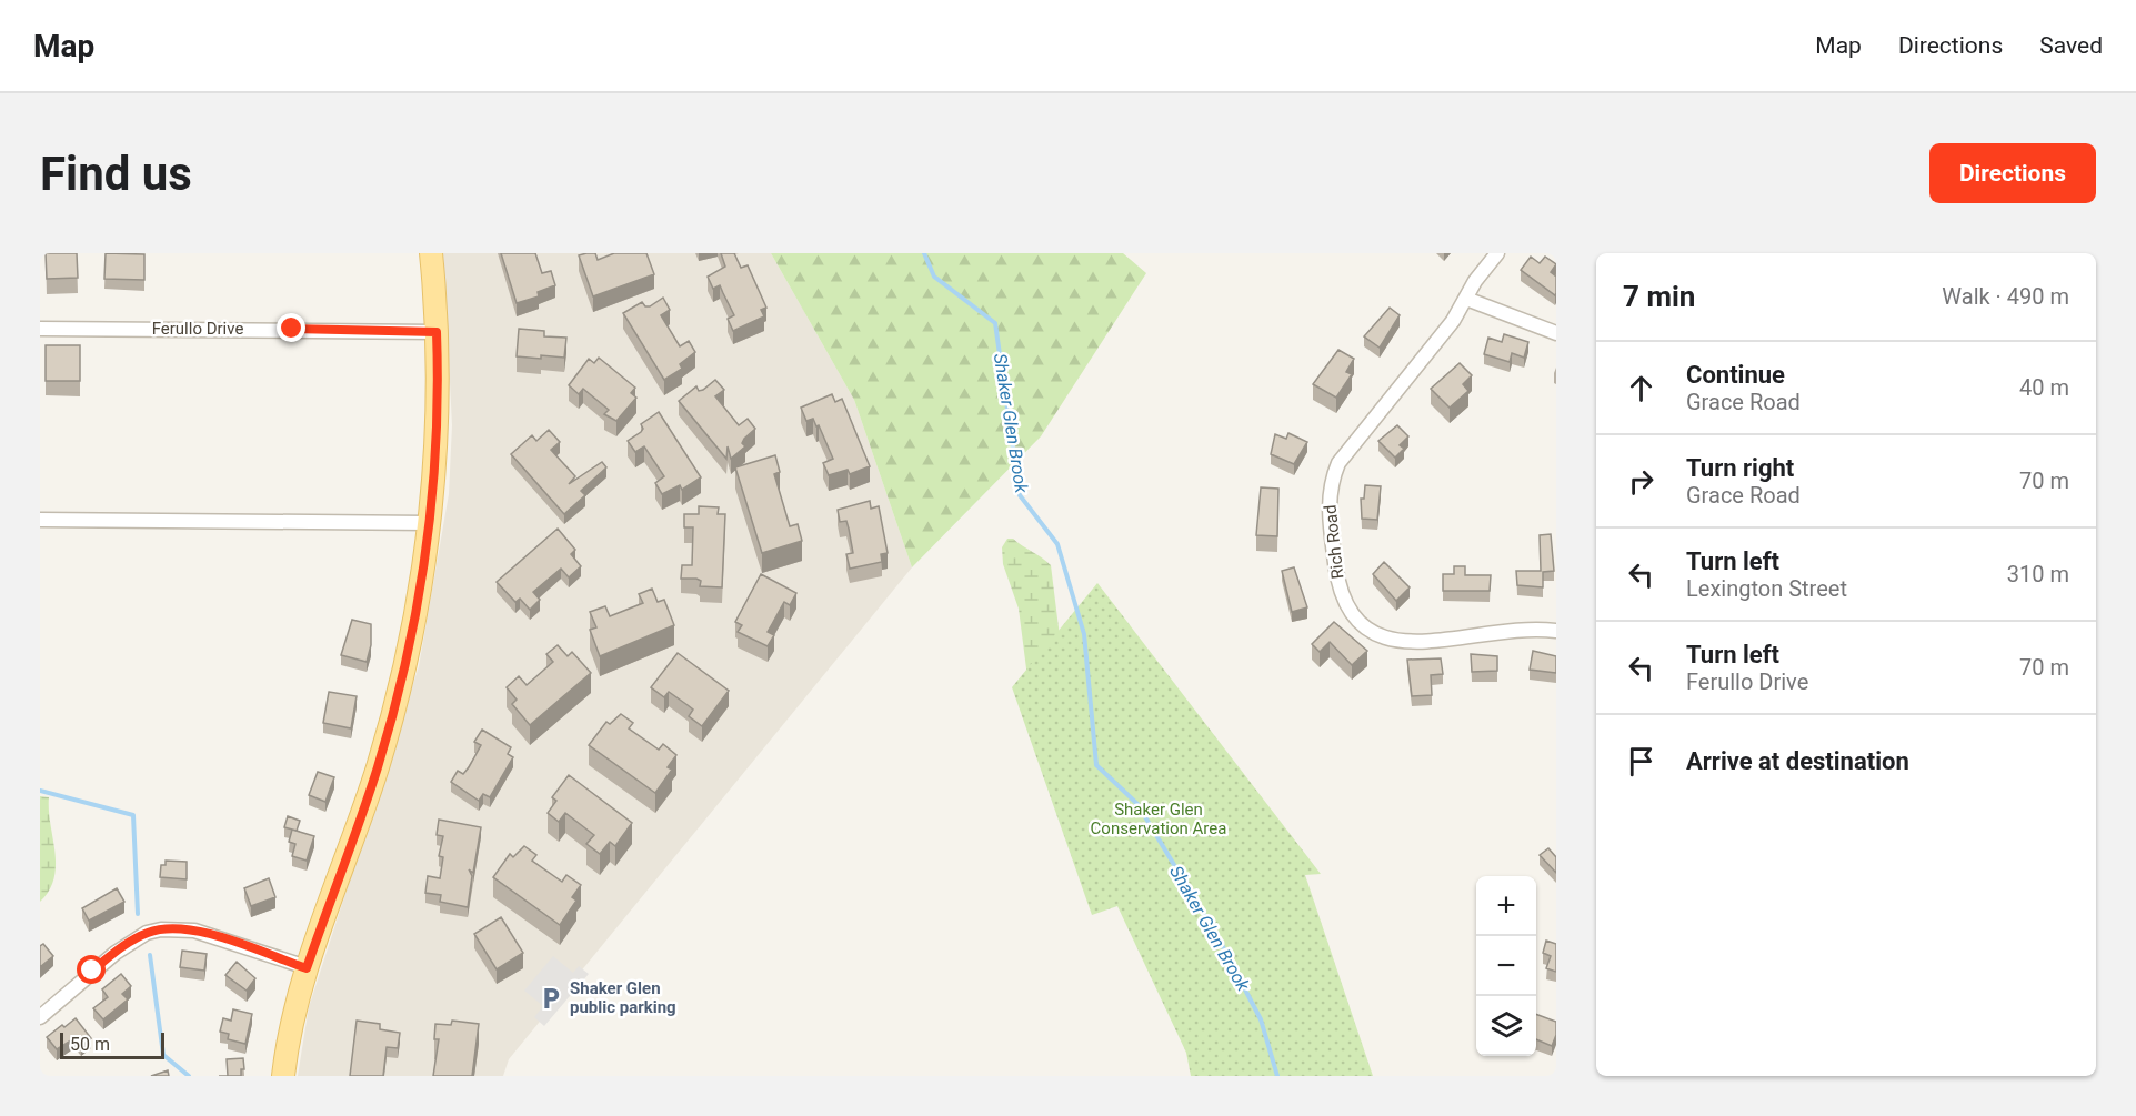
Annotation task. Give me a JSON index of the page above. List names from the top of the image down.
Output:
{
  "streets": {
    "street": ["Ferullo Drive", "Rich Road"]
  },
  "water": ["Shaker Glen Brook"],
  "parks": ["Shaker Glen Conservation Area"],
  "places": {
    "parking": ["Shaker Glen public parking"]
  },
  "scale_bar": "50 m",
  "page": {
    "header": "Map",
    "nav": ["Map", "Directions", "Saved"],
    "buttons": "Directions",
    "title": "Find us",
    "heading": ["7 min", "Walk · 490 m"],
    "list": [
      ["Continue", "Grace Road", "40 m"],
      ["Turn right", "Grace Road", "70 m"],
      ["Turn left", "Lexington Street", "310 m"],
      ["Turn left", "Ferullo Drive", "70 m"],
      "Arrive at destination"
    ],
    "map_buttons": ["+", "−"],
    "scale": "50 m"
  }
}
